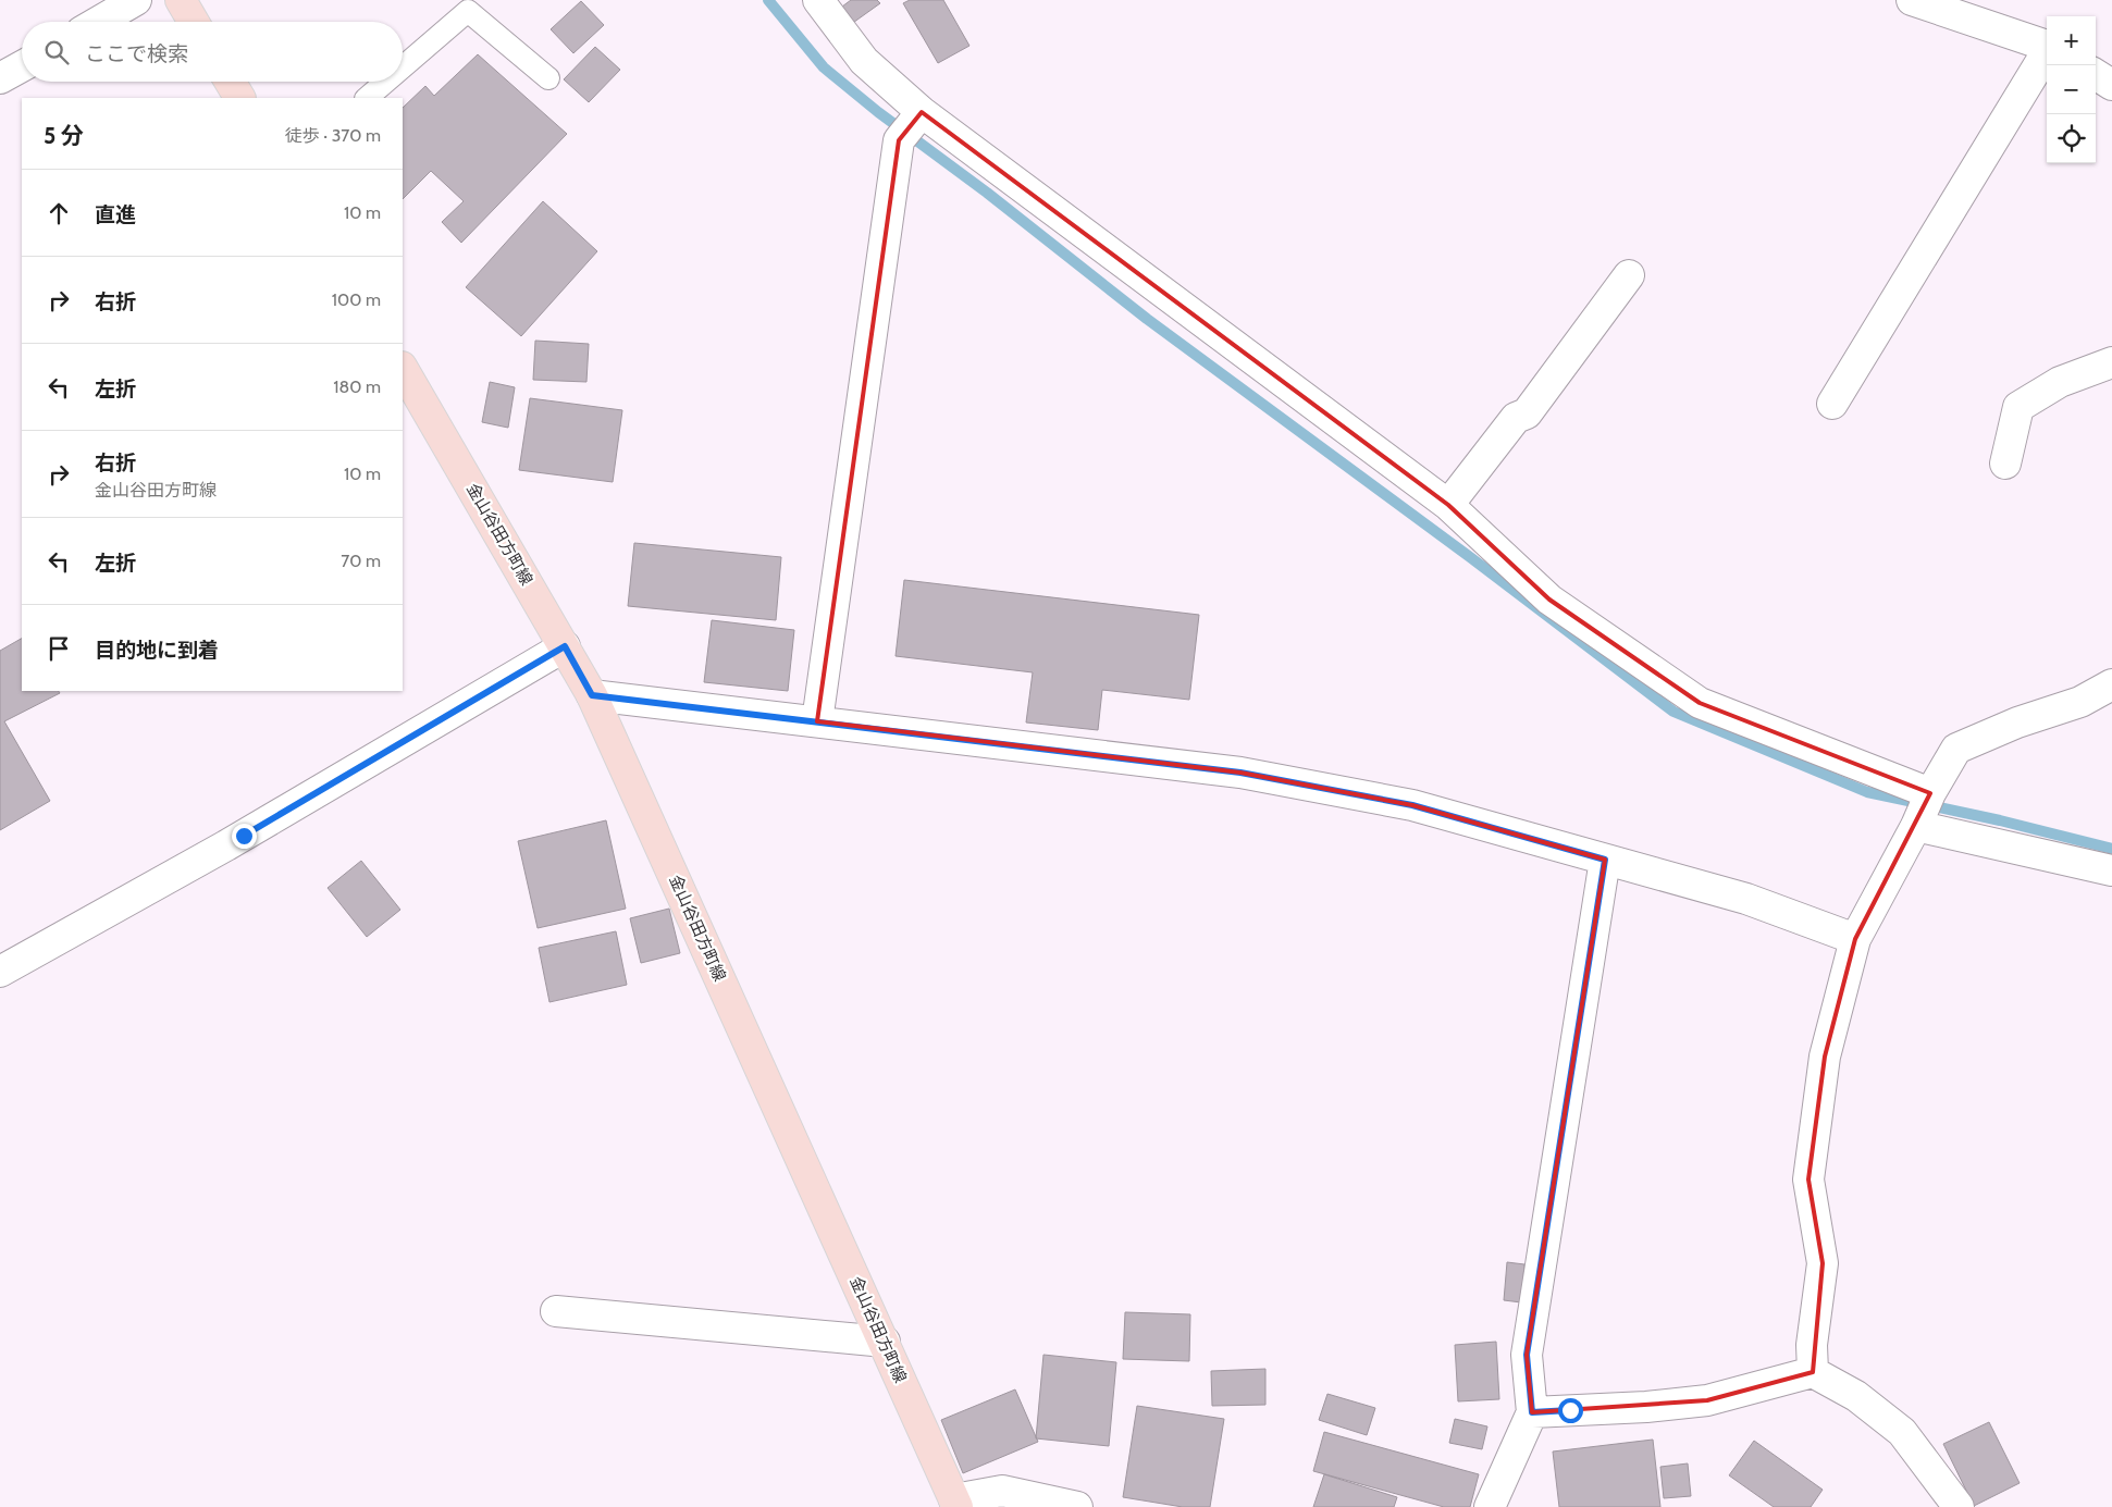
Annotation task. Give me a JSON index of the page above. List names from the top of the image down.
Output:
{
  "streets": {
    "main road": ["金山谷田方町線"]
  },
  "page": {
    "map_buttons": ["+", "−"],
    "search": "ここで検索",
    "heading": ["5 分", "徒歩 · 370 m"],
    "list": [
      ["直進", "10 m"],
      ["右折", "100 m"],
      ["左折", "180 m"],
      ["右折", "金山谷田方町線", "10 m"],
      ["左折", "70 m"],
      "目的地に到着"
    ]
  }
}
